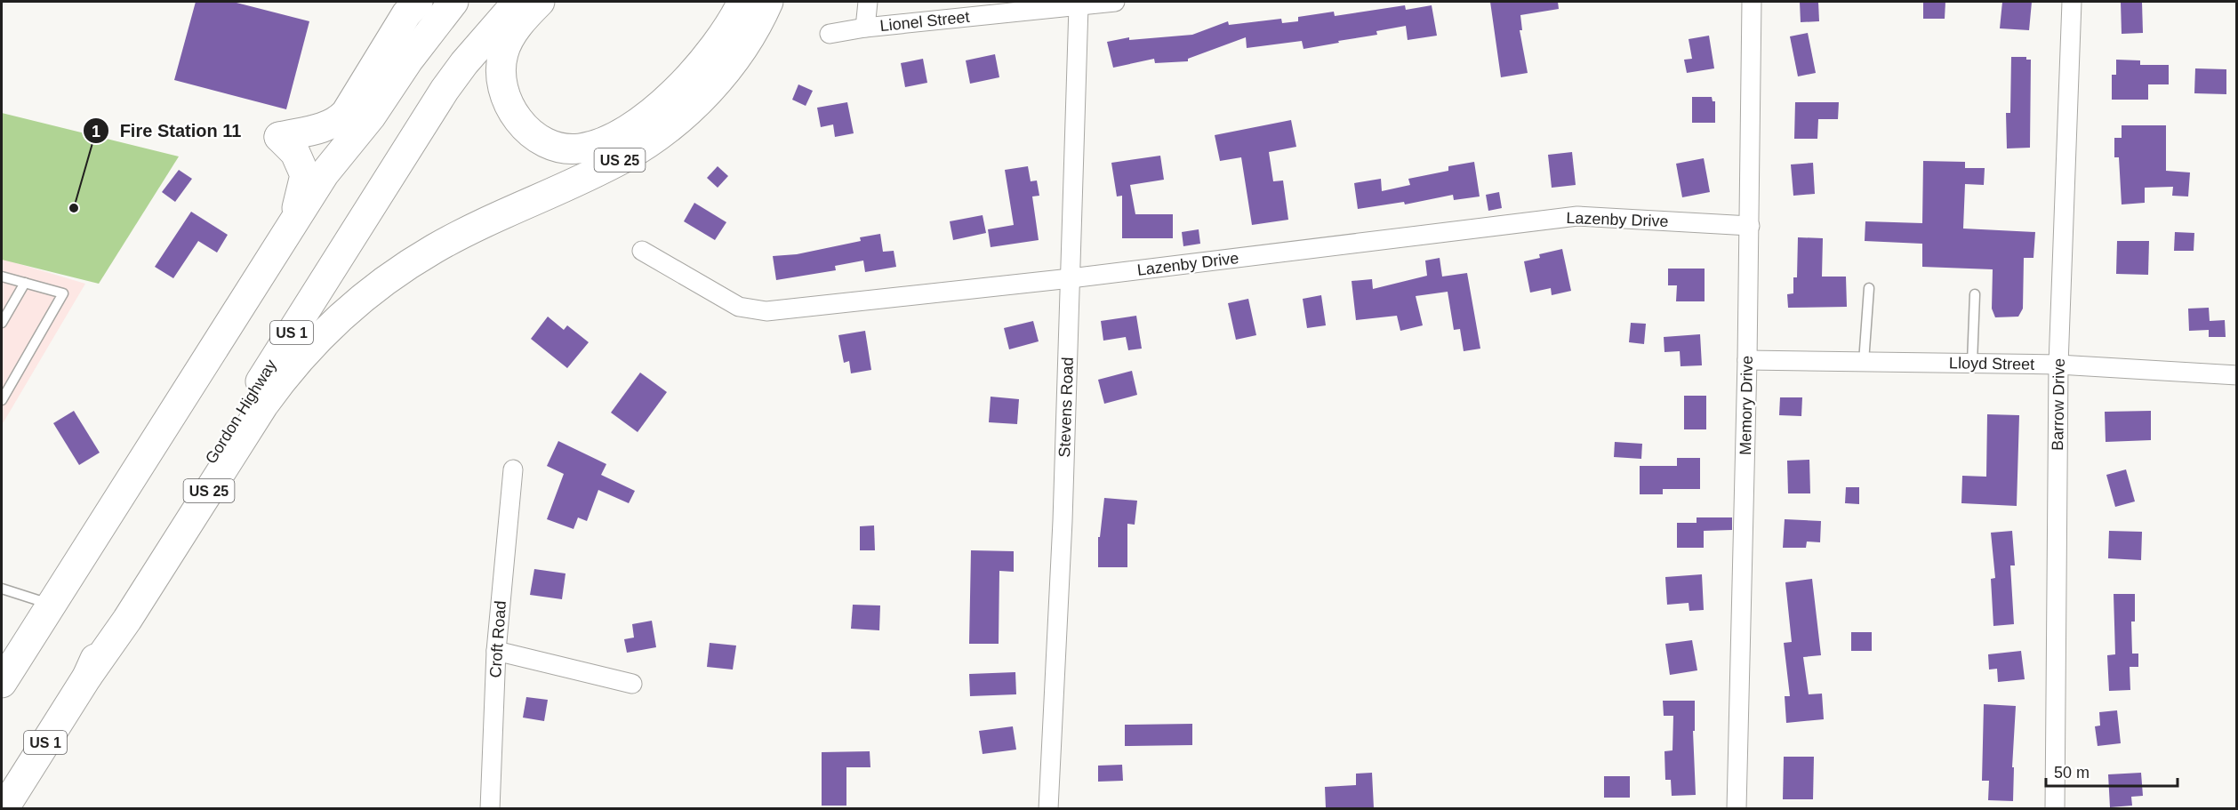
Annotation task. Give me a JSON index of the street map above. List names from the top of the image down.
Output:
{
  "streets": {
    "highway": ["US 25", "US 1", "Gordon Highway"],
    "street": [
      "Lionel Street",
      "Lazenby Drive",
      "Lloyd Street",
      "Barrow Drive",
      "Memory Drive",
      "Stevens Road",
      "Croft Road"
    ]
  },
  "crossings": [
    ["Lionel Street", "Stevens Road"],
    ["US 25", "Gordon Highway"],
    ["Lazenby Drive", "Memory Drive"],
    ["Lazenby Drive", "Stevens Road"],
    ["Lloyd Street", "Barrow Drive"],
    ["Lloyd Street", "Memory Drive"]
  ],
  "places": ["Fire Station 11"],
  "scale_bar": "50 m"
}
